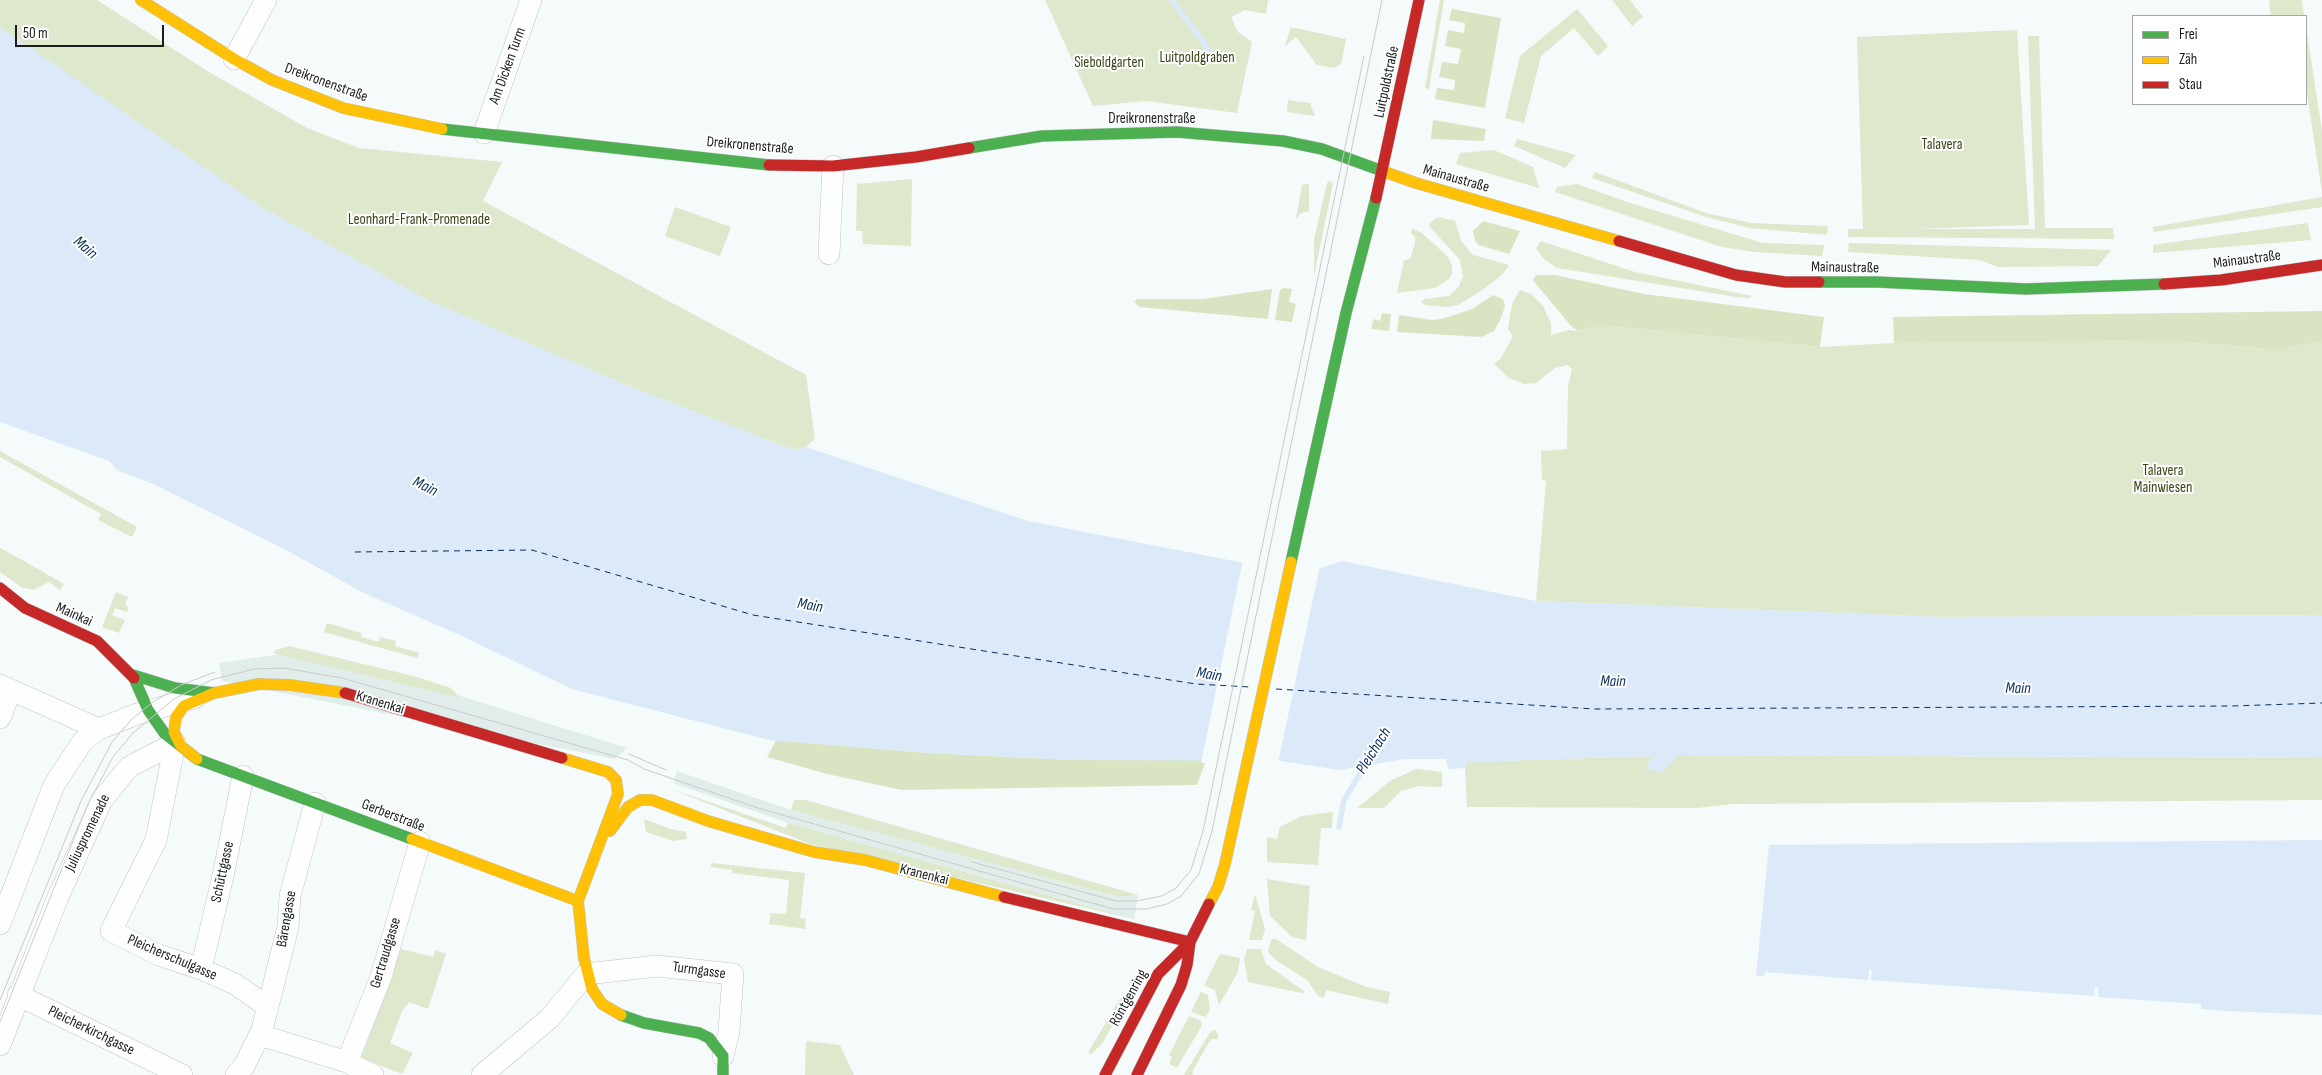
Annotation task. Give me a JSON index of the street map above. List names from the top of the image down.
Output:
{
  "streets": {
    "main road": [
      "Luitpoldstraße",
      "Dreikronenstraße",
      "Mainaustraße",
      "Mainkai",
      "Kranenkai",
      "Gerberstraße",
      "Röntgenring"
    ],
    "street": [
      "Am Dicken Turm",
      "Juliuspromenade",
      "Schüttgasse",
      "Bärengasse",
      "Gertraudgasse",
      "Pleicherschulgasse",
      "Turmgasse",
      "Pleicherkirchgasse"
    ]
  },
  "crossings": [
    ["Am Dicken Turm", "Dreikronenstraße"],
    ["Luitpoldstraße", "Dreikronenstraße"],
    ["Luitpoldstraße", "Mainaustraße"],
    ["Luitpoldstraße", "Röntgenring"],
    ["Dreikronenstraße", "Mainaustraße"],
    ["Mainkai", "Kranenkai"],
    ["Mainkai", "Gerberstraße"],
    ["Kranenkai", "Gerberstraße"],
    ["Kranenkai", "Röntgenring"],
    ["Gerberstraße", "Juliuspromenade"],
    ["Gerberstraße", "Schüttgasse"],
    ["Gerberstraße", "Bärengasse"],
    ["Gerberstraße", "Gertraudgasse"],
    ["Gerberstraße", "Pleicherschulgasse"],
    ["Juliuspromenade", "Pleicherschulgasse"],
    ["Juliuspromenade", "Pleicherkirchgasse"],
    ["Schüttgasse", "Pleicherschulgasse"],
    ["Bärengasse", "Pleicherschulgasse"]
  ],
  "water": ["Main", "Pleichach"],
  "parks": [
    "Luitpoldgraben",
    "Sieboldgarten",
    "Talavera",
    "Leonhard-Frank-Promenade",
    "Talavera Mainwiesen"
  ],
  "legend": ["Frei", "Zäh", "Stau"],
  "scale_bar": "50 m"
}
